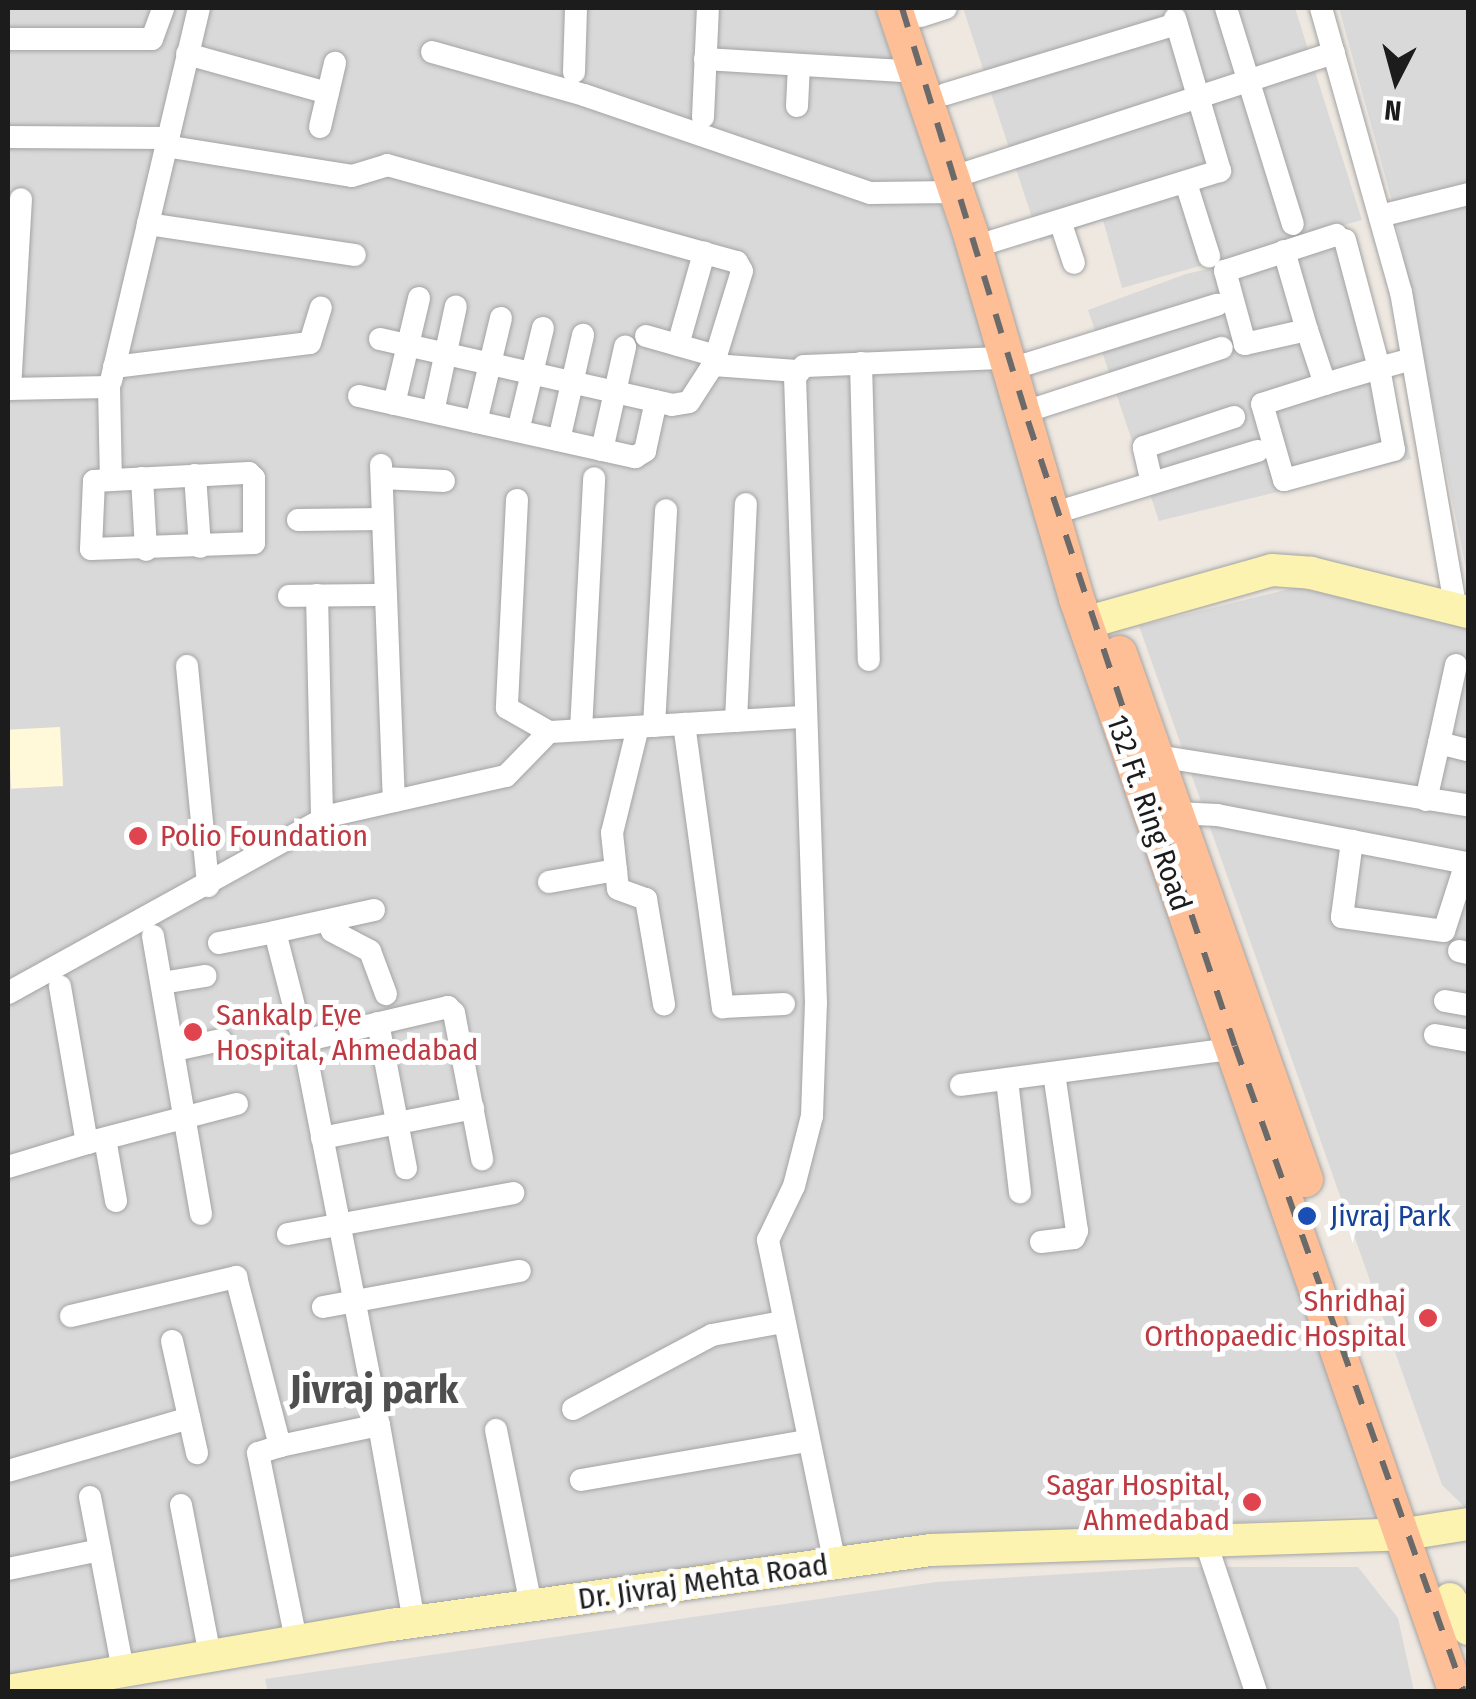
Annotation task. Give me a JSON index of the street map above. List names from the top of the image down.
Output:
{
  "streets": {
    "main road": ["132 Ft. Ring Road", "Dr. Jivraj Mehta Road"]
  },
  "crossings": [
    ["132 Ft. Ring Road", "Dr. Jivraj Mehta Road"]
  ],
  "districts": ["Jivraj park"],
  "places": [
    "Polio Foundation",
    "Sankalp Eye Hospital, Ahmedabad",
    "Jivraj Park",
    "Shridhaj Orthopaedic Hospital",
    "Sagar Hospital, Ahmedabad"
  ],
  "north": "bottom"
}
